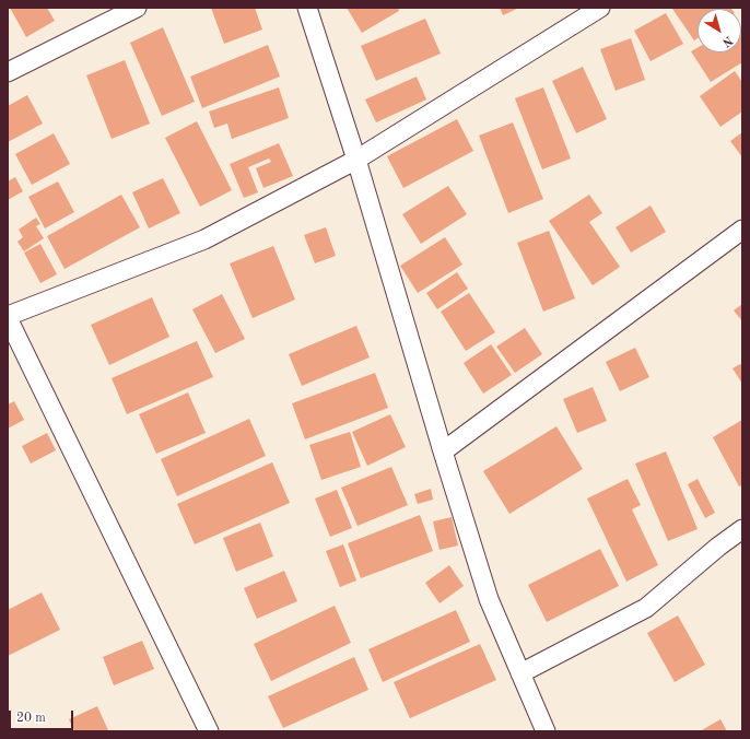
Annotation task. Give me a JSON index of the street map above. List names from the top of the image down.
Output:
{
  "scale_bar": "20 m",
  "north": "bottom right"
}
